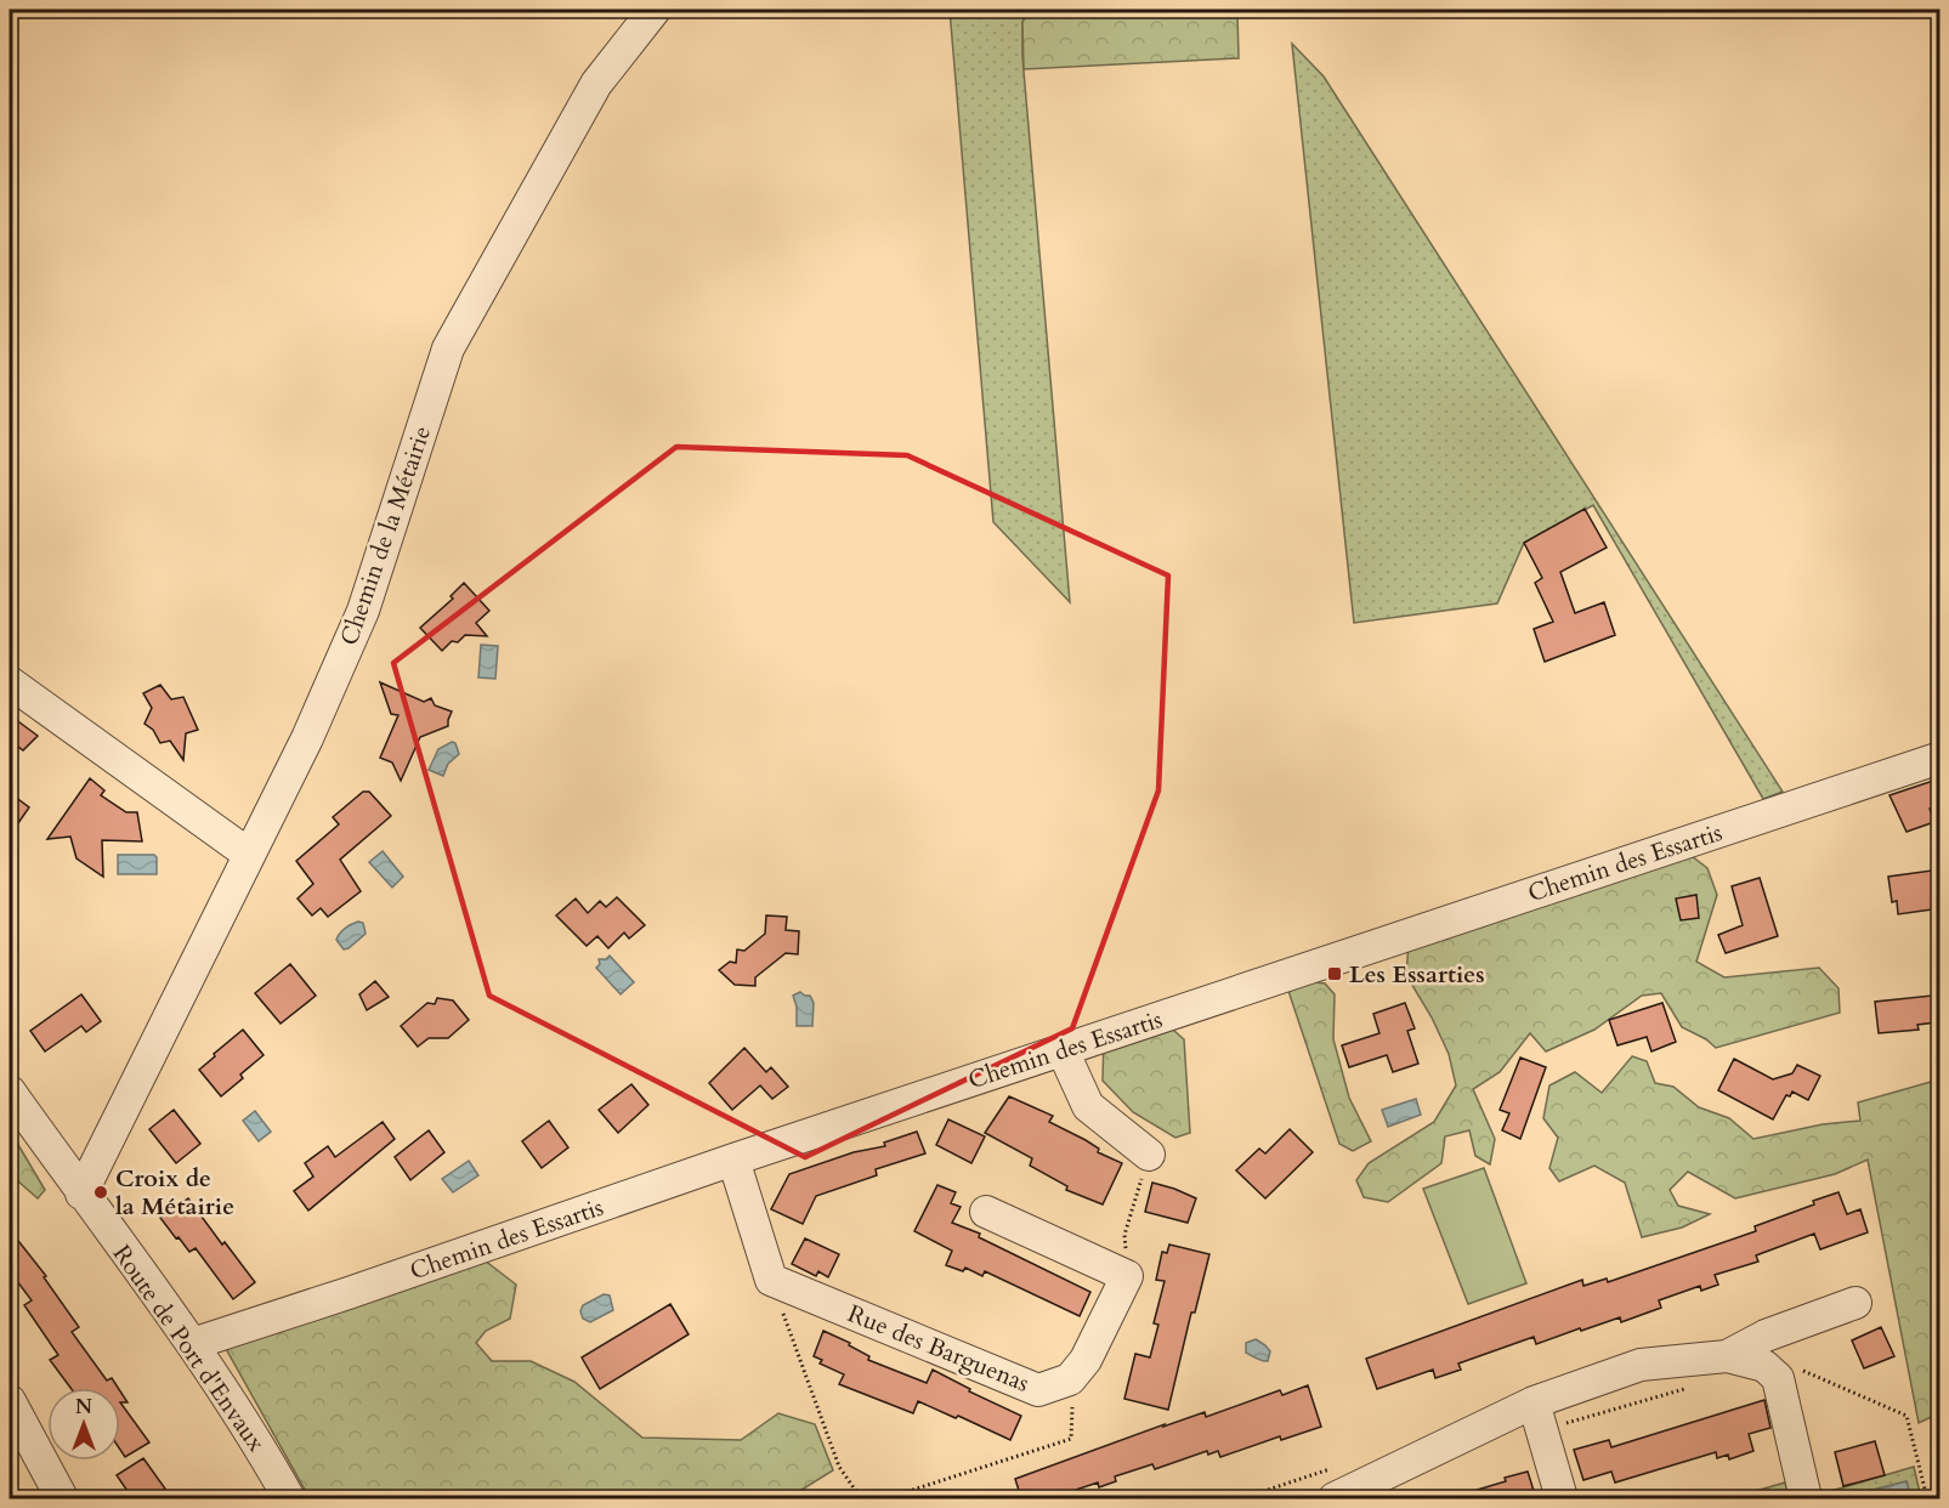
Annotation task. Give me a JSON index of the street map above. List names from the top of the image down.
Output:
{
  "streets": {
    "street": [
      "Chemin de la Métairie",
      "Chemin des Essartis",
      "Route de Port d'Envaux",
      "Rue des Barguenas"
    ]
  },
  "crossings": [
    ["Chemin de la Métairie", "Route de Port d'Envaux"],
    ["Chemin des Essartis", "Route de Port d'Envaux"]
  ],
  "places": {
    "transit": ["Les Essarties"],
    "other": ["Croix de la Métairie"]
  },
  "north": "top"
}
